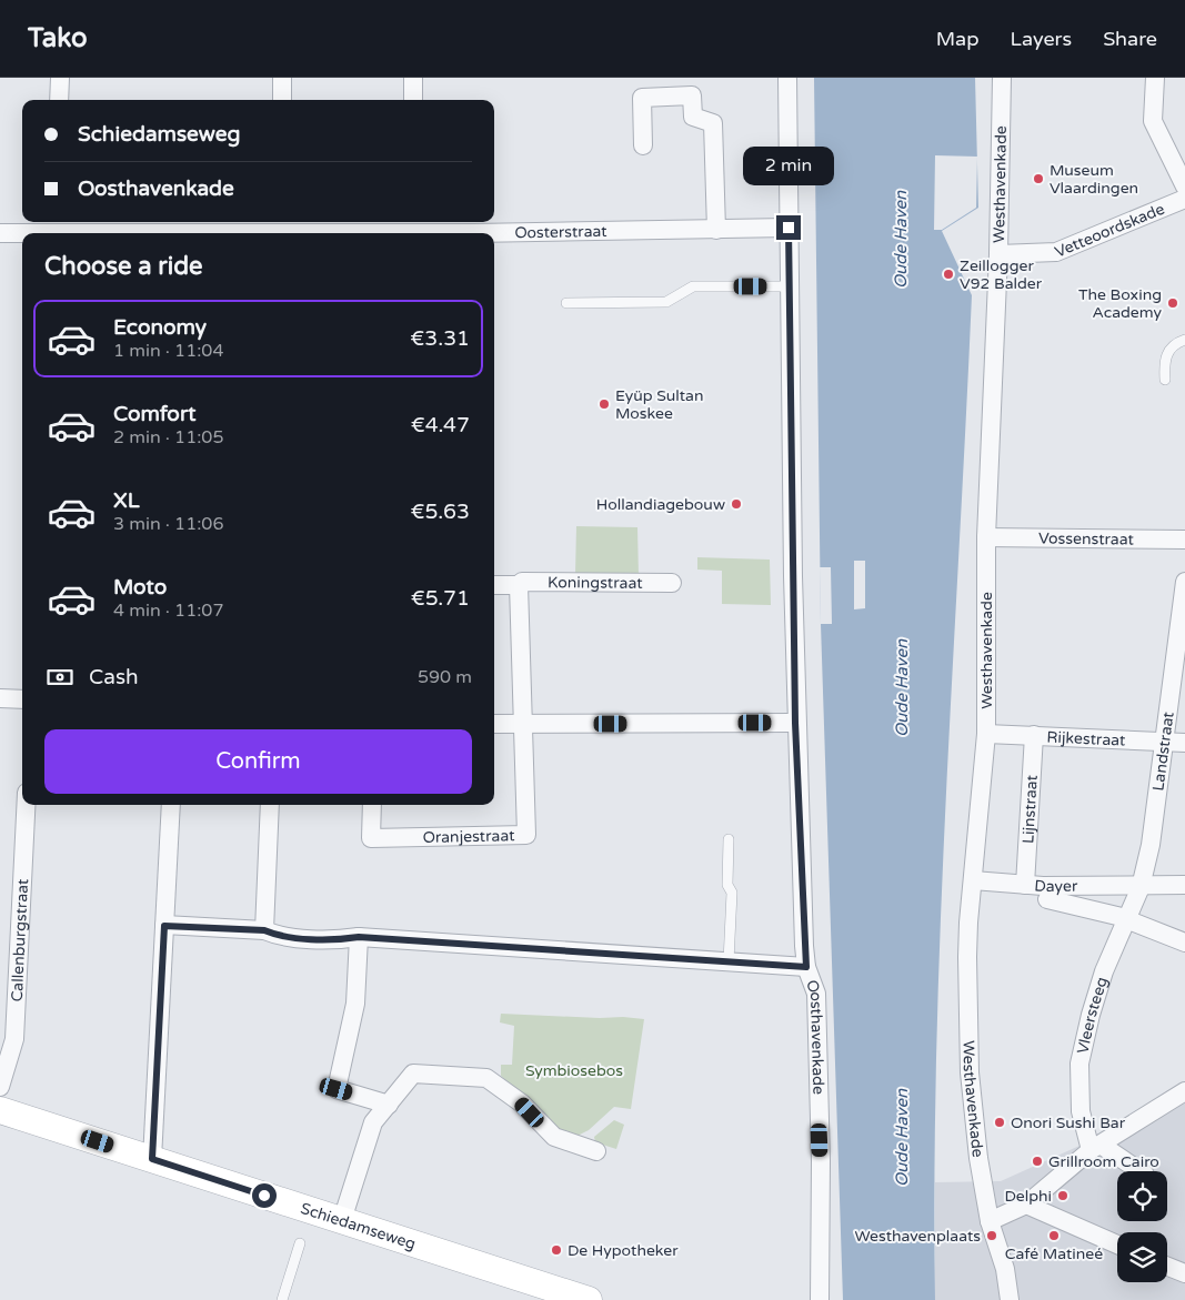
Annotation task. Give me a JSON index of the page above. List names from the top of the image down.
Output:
{
  "streets": {
    "street": [
      "Westhavenkade",
      "Vetteoordskade",
      "Oosterstraat",
      "Vossenstraat",
      "Koningstraat",
      "Rijkestraat",
      "Landstraat",
      "Lijnstraat",
      "Oranjestraat",
      "Dayer",
      "Callenburgstraat",
      "Vleersteeg",
      "Oosthavenkade",
      "Schiedamseweg"
    ]
  },
  "crossings": [
    ["Westhavenkade", "Vetteoordskade"],
    ["Westhavenkade", "Vossenstraat"],
    ["Westhavenkade", "Rijkestraat"],
    ["Westhavenkade", "Dayer"],
    ["Oosterstraat", "Oosthavenkade"],
    ["Rijkestraat", "Landstraat"],
    ["Rijkestraat", "Lijnstraat"],
    ["Landstraat", "Dayer"],
    ["Landstraat", "Vleersteeg"],
    ["Lijnstraat", "Dayer"],
    ["Dayer", "Vleersteeg"]
  ],
  "water": ["Oude Haven"],
  "parks": ["Symbiosebos"],
  "places": [
    "Museum Vlaardingen",
    "Zeillogger V92 Balder",
    "The Boxing Academy",
    "Eyüp Sultan Moskee",
    "Hollandiagebouw",
    "Onori Sushi Bar",
    "Grillroom Cairo",
    "Delphi",
    "Westhavenplaats",
    "Café Matineé",
    "De Hypotheker"
  ],
  "page": {
    "header": "Tako",
    "nav": ["Map", "Layers", "Share"],
    "banner": ["Schiedamseweg", "Oosthavenkade"],
    "bubble": "2 min",
    "heading": "Choose a ride",
    "list": [
      {
        "name": "Economy",
        "note": "1 min · 11:04",
        "value": "€3.31"
      },
      {
        "name": "Comfort",
        "note": "2 min · 11:05",
        "value": "€4.47"
      },
      {
        "name": "XL",
        "note": "3 min · 11:06",
        "value": "€5.63"
      },
      {
        "name": "Moto",
        "note": "4 min · 11:07",
        "value": "€5.71"
      }
    ],
    "pay": ["Cash", "590 m"],
    "buttons": "Confirm"
  }
}
